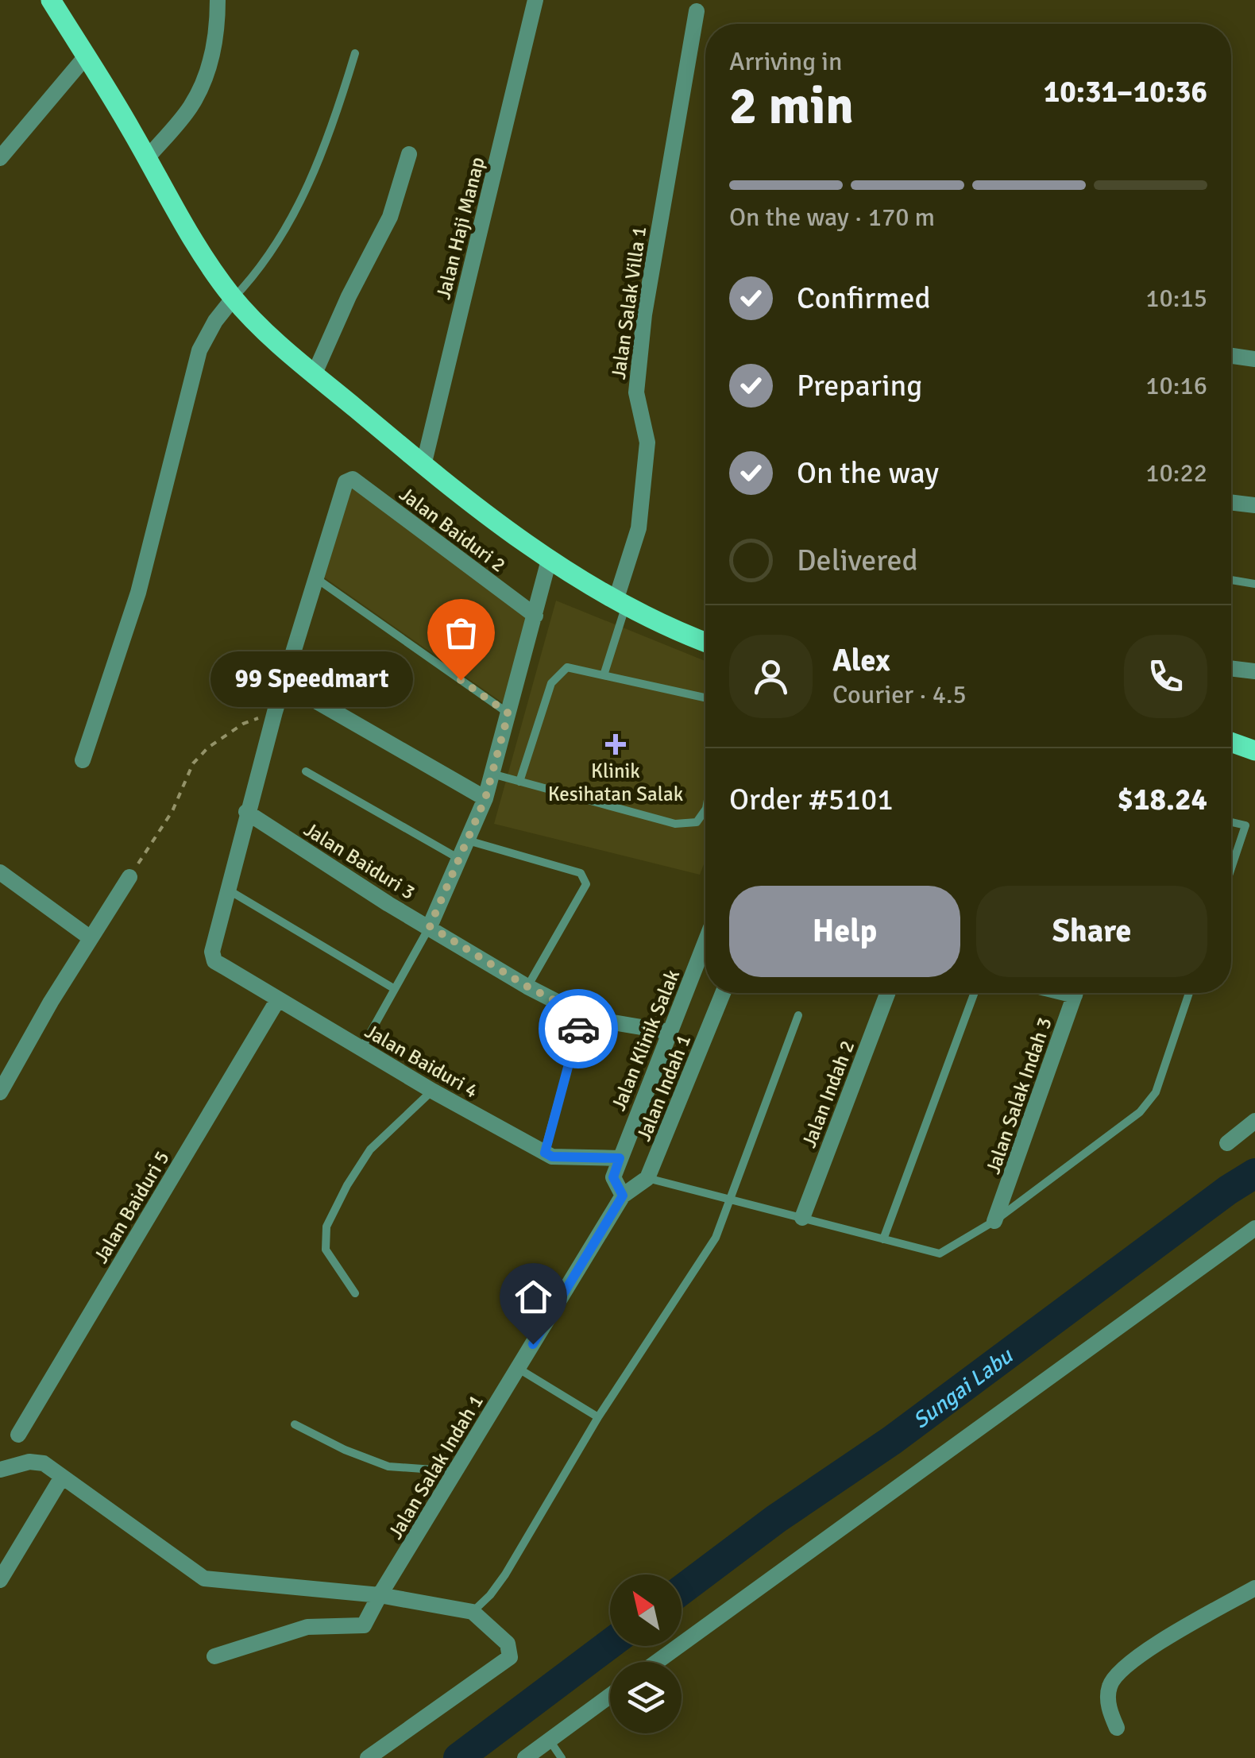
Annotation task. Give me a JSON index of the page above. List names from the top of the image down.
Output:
{
  "streets": {
    "street": [
      "Jalan Haji Manap",
      "Jalan Salak Villa 1",
      "Jalan Baiduri 2",
      "Jalan Baiduri 3",
      "Jalan Klinik Salak",
      "Jalan Baiduri 4",
      "Jalan Indah 1",
      "Jalan Indah 2",
      "Jalan Salak Indah 3",
      "Jalan Baiduri 5",
      "Jalan Salak Indah 1"
    ]
  },
  "crossings": [
    ["Jalan Baiduri 3", "Jalan Klinik Salak"],
    ["Jalan Klinik Salak", "Jalan Baiduri 4"],
    ["Jalan Klinik Salak", "Jalan Salak Indah 1"],
    ["Jalan Baiduri 4", "Jalan Baiduri 5"]
  ],
  "water": ["Sungai Labu"],
  "places": {
    "other": ["99 Speedmart"],
    "health": ["Klinik Kesihatan Salak"]
  },
  "north": "top left",
  "page": {
    "heading": ["2 min", "Arriving in", "10:31–10:36"],
    "panel": [
      "Alex",
      "Courier · 4.5",
      "Order #5101",
      "$18.24"
    ],
    "bar": "On the way · 170 m",
    "list": [
      ["Confirmed", "10:15"],
      ["Preparing", "10:16"],
      ["On the way", "10:22"],
      "Delivered"
    ],
    "bubble": "99 Speedmart",
    "buttons": ["Help", "Share"]
  }
}
